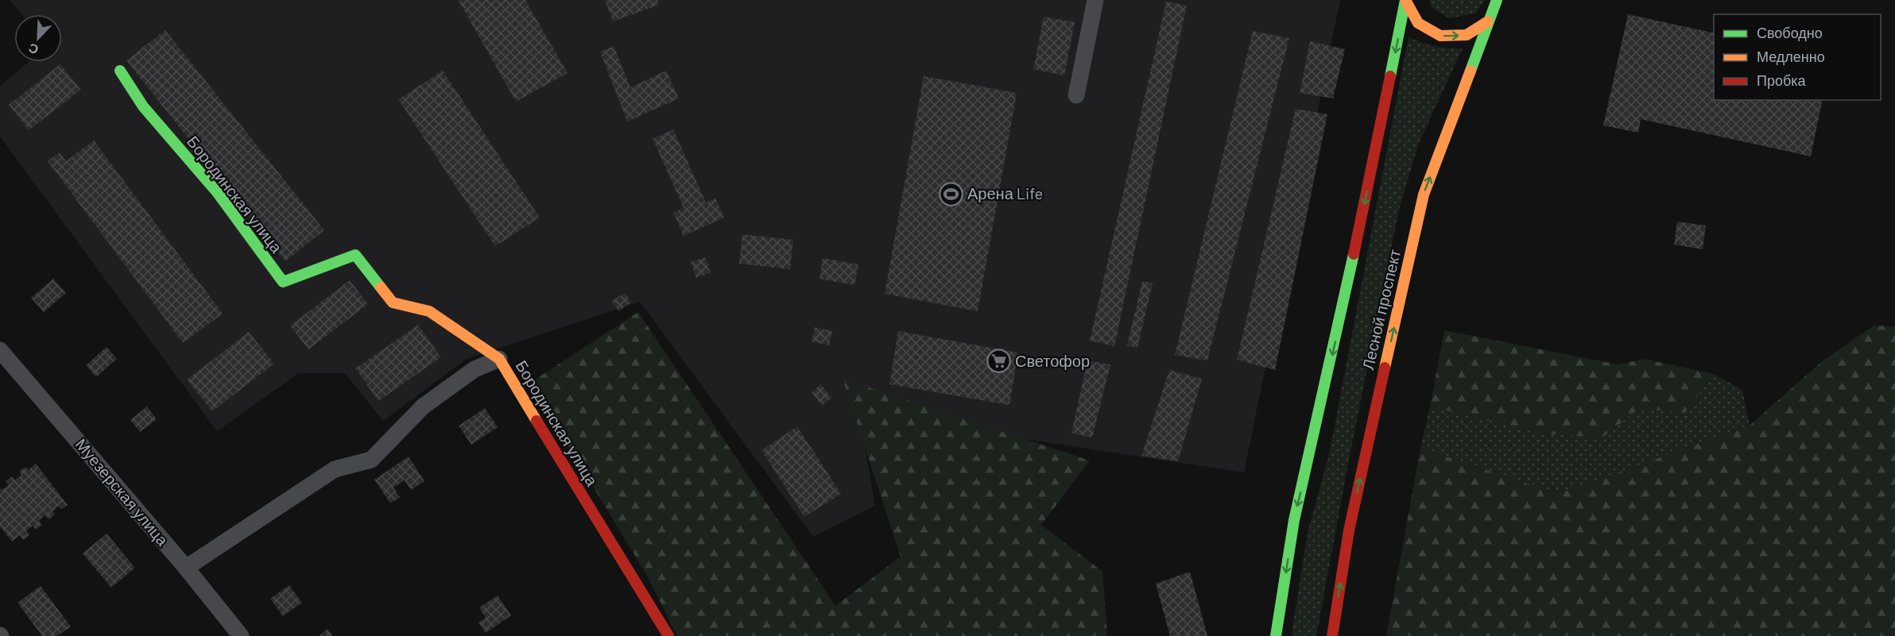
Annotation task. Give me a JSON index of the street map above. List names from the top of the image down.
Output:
{
  "streets": {
    "main road": ["Бородинская улица", "Лесной проспект"],
    "street": ["Муезерская улица"]
  },
  "places": {
    "sports": ["Арена Life"],
    "supermarket": ["Светофор"]
  },
  "legend": ["Свободно", "Медленно", "Пробка"],
  "north": "bottom left"
}
